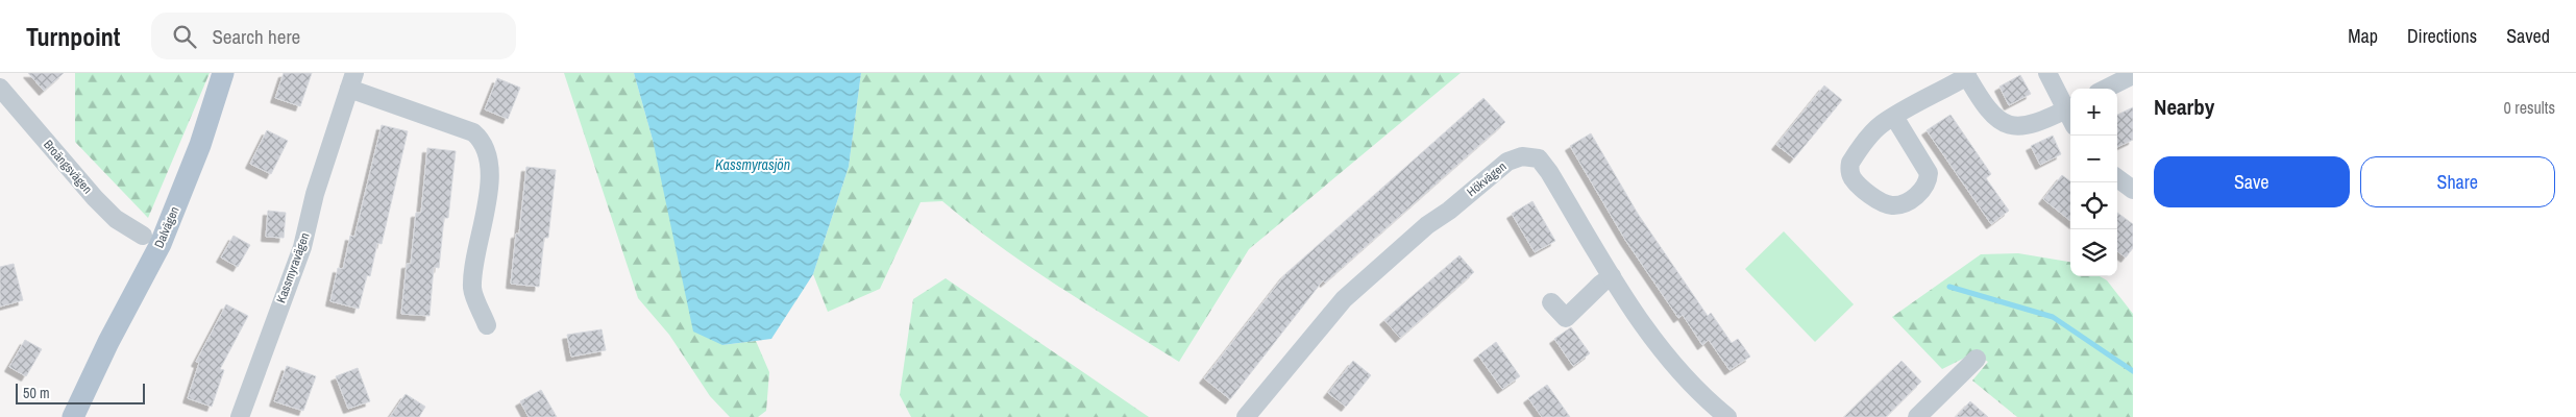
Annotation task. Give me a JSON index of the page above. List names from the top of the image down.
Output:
{
  "streets": {
    "main road": ["Dalvägen"],
    "street": ["Broängsvägen", "Hökvägen", "Kassmyravägen"]
  },
  "water": ["Kassmyrasjön"],
  "scale_bar": "50 m",
  "page": {
    "header": "Turnpoint",
    "search": "Search here",
    "nav": ["Map", "Directions", "Saved"],
    "heading": ["Nearby", "0 results"],
    "map_buttons": ["+", "−"],
    "buttons": ["Save", "Share"],
    "scale": "50 m"
  }
}
